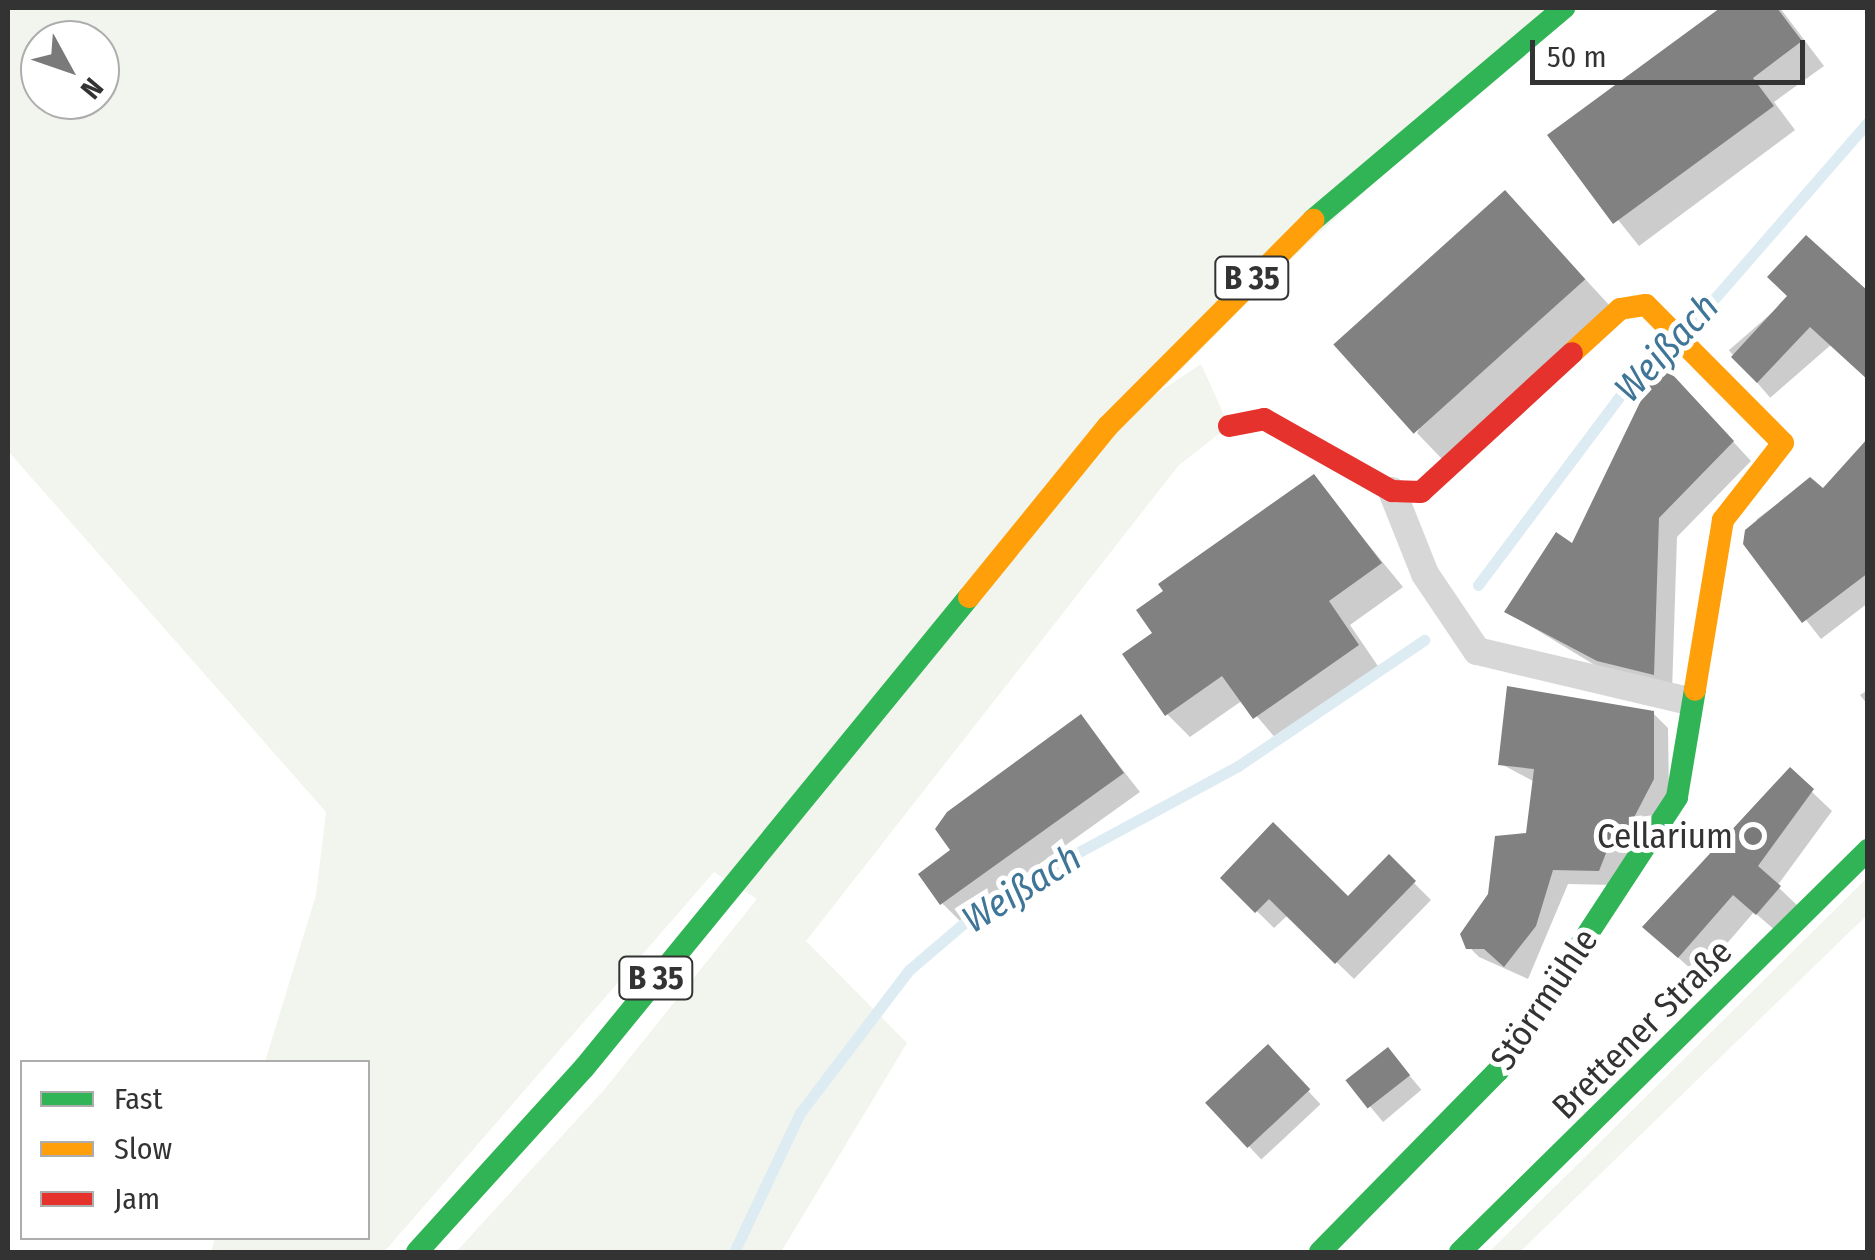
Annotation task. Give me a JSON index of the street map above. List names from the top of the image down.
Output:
{
  "streets": {
    "street": ["B 35", "Störrmühle", "Brettener Straße"]
  },
  "water": ["Weißach"],
  "places": ["Cellarium"],
  "legend": ["Fast", "Slow", "Jam"],
  "scale_bar": "50 m",
  "north": "bottom right"
}
